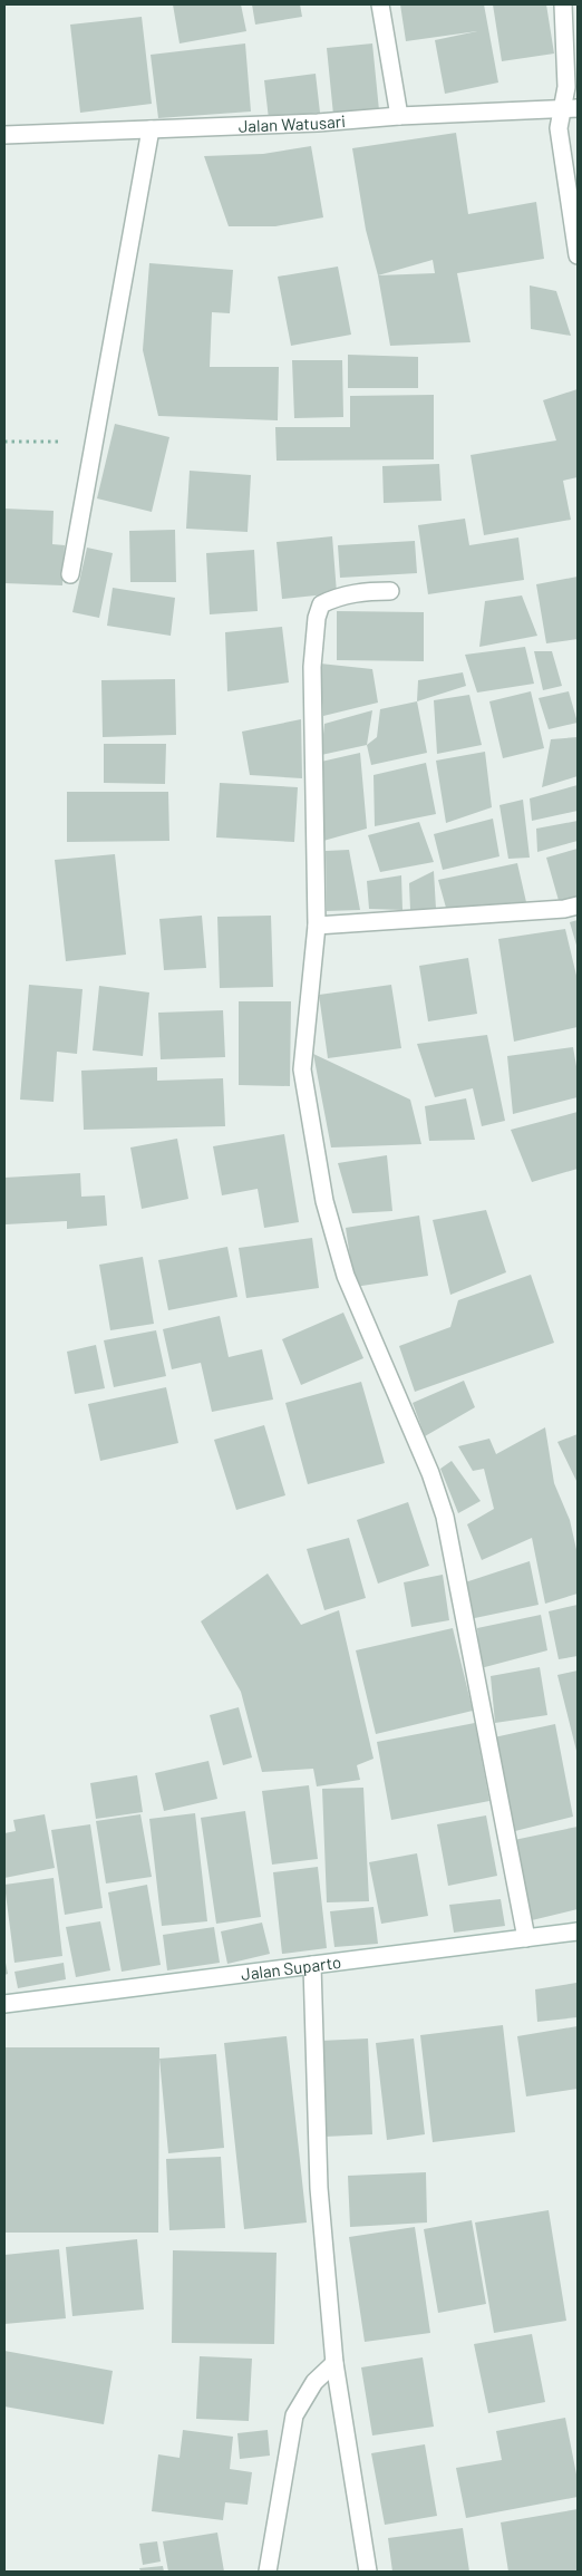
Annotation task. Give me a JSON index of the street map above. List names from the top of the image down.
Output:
{
  "streets": {
    "street": ["Jalan Watusari", "Jalan Suparto"]
  }
}
